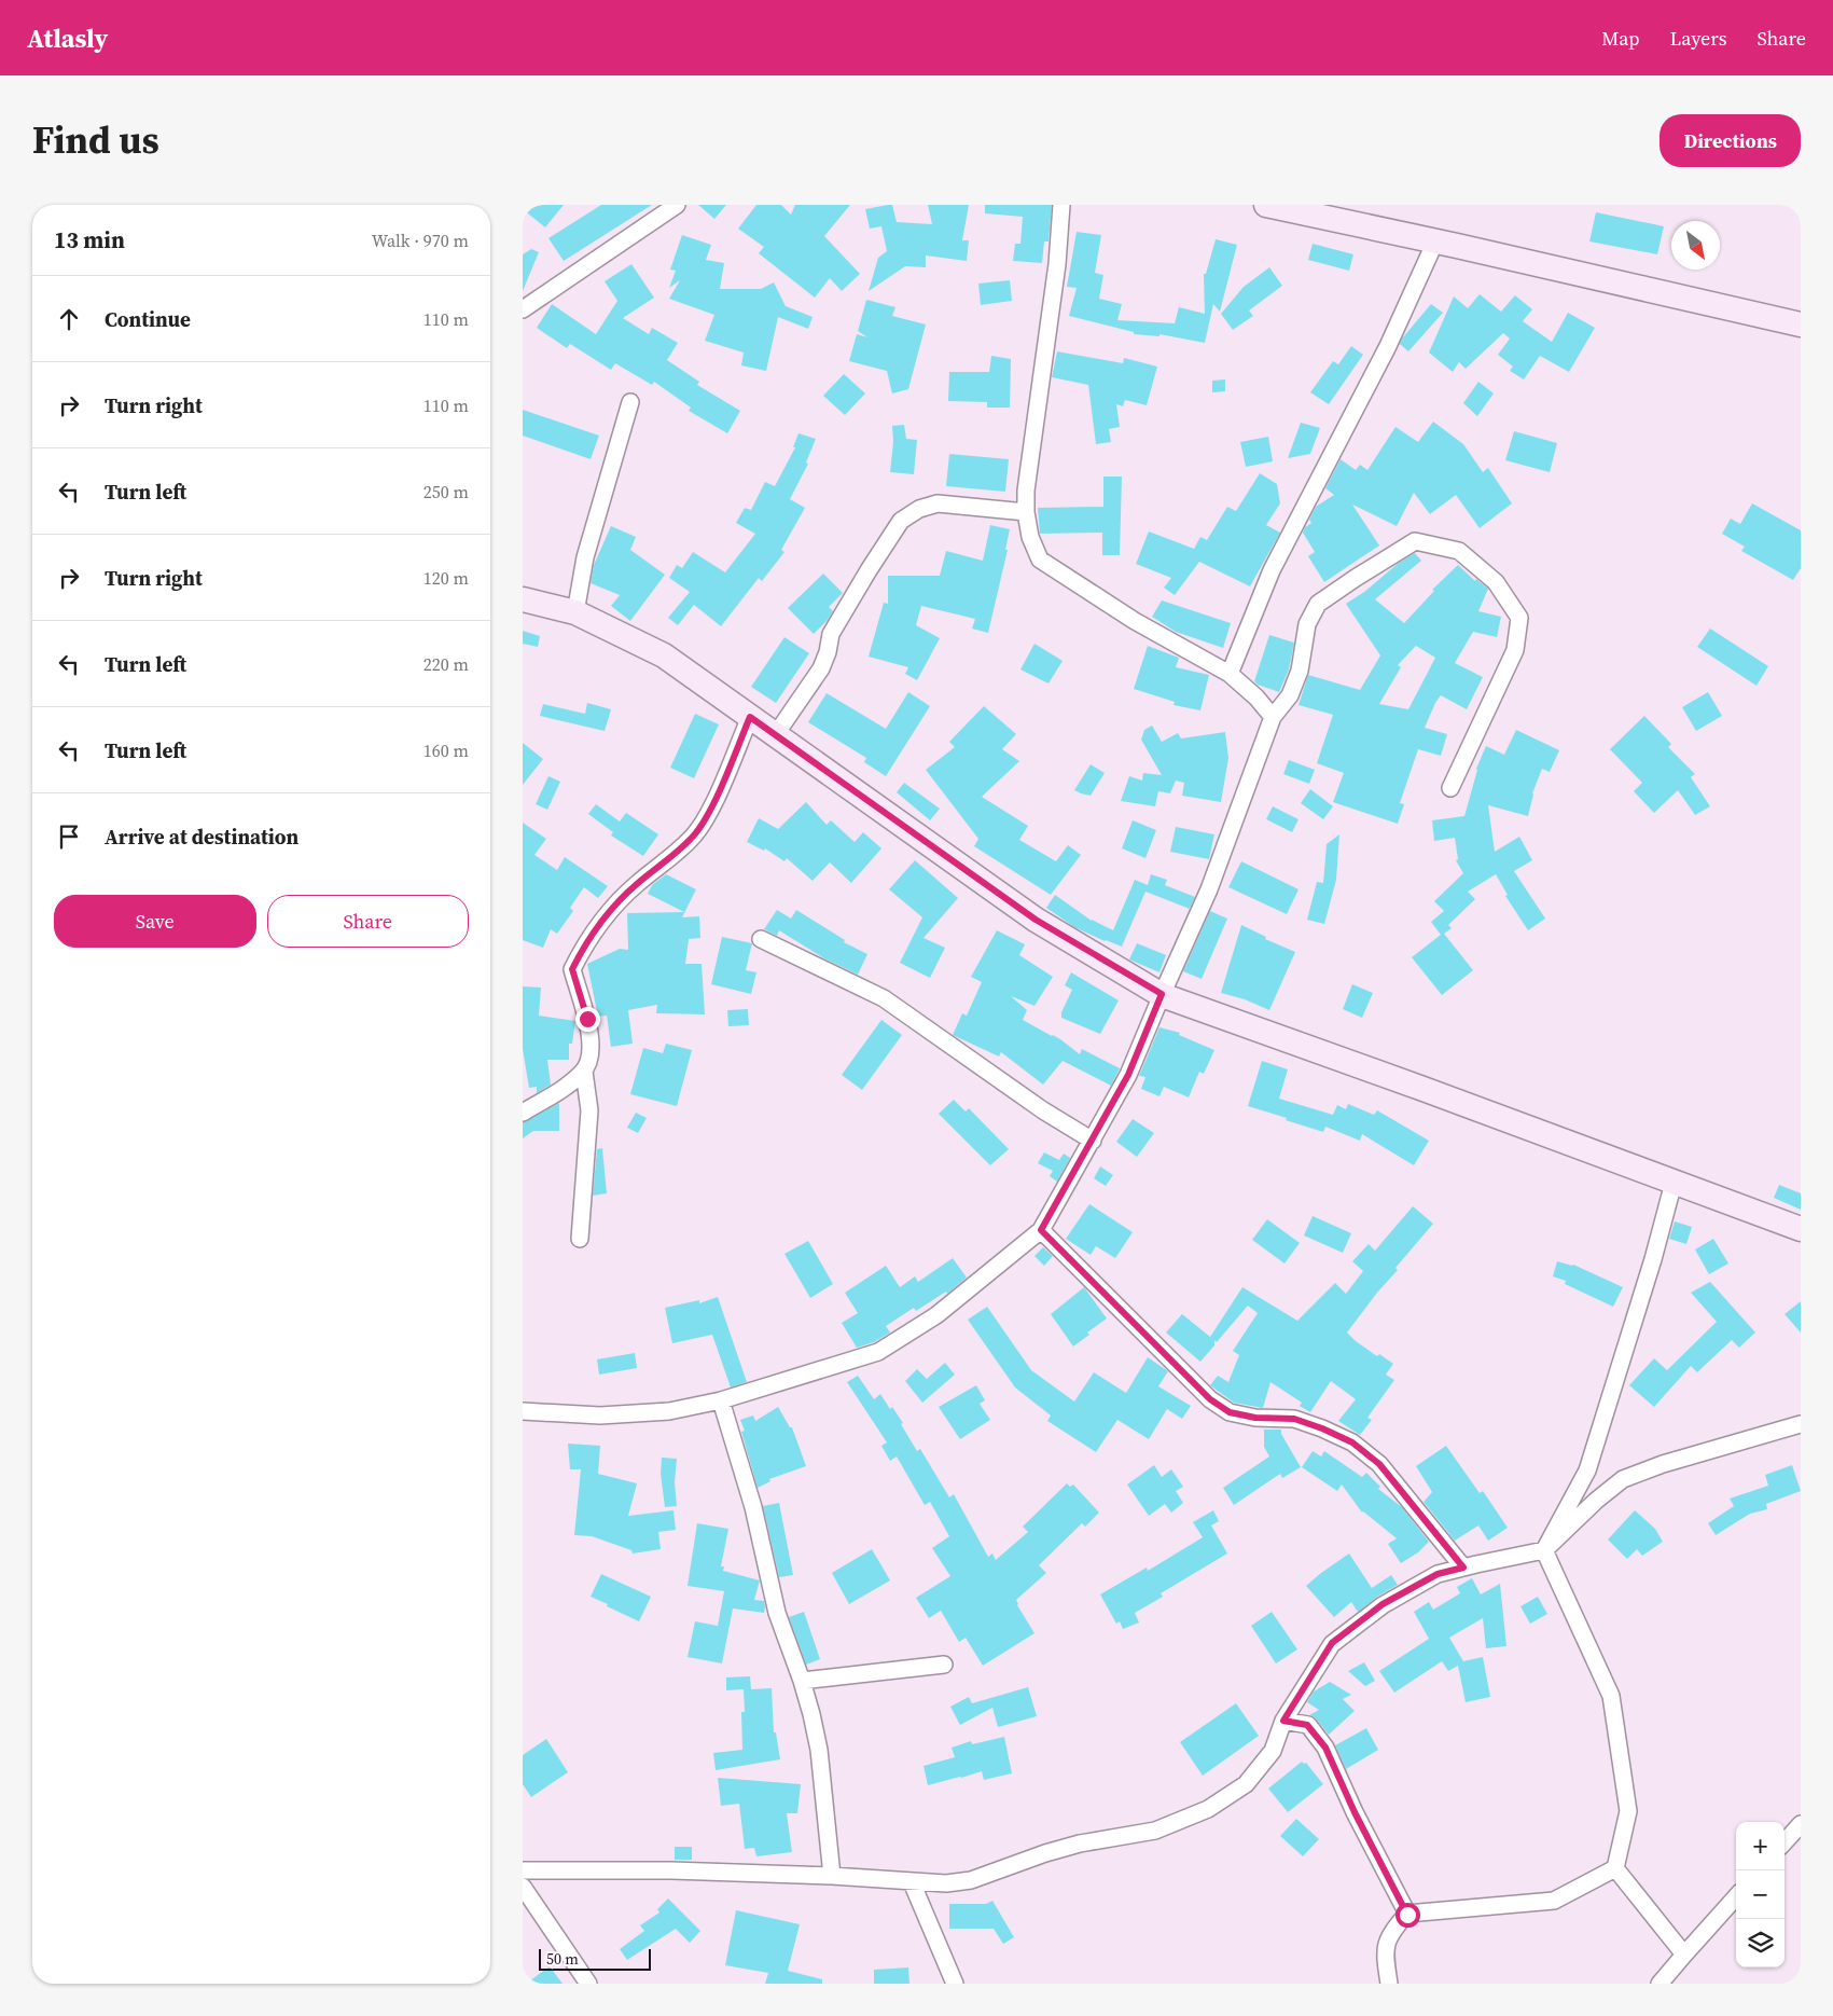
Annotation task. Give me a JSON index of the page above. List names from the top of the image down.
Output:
{
  "scale_bar": "50 m",
  "north": "bottom right",
  "page": {
    "header": "Atlasly",
    "nav": ["Map", "Layers", "Share"],
    "title": "Find us",
    "buttons": [
      "Directions",
      ["Save", "Share"]
    ],
    "heading": ["13 min", "Walk · 970 m"],
    "list": [
      ["Continue", "110 m"],
      ["Turn right", "110 m"],
      ["Turn left", "250 m"],
      ["Turn right", "120 m"],
      ["Turn left", "220 m"],
      ["Turn left", "160 m"],
      "Arrive at destination"
    ],
    "map_buttons": ["+", "−"],
    "scale": "50 m"
  }
}
